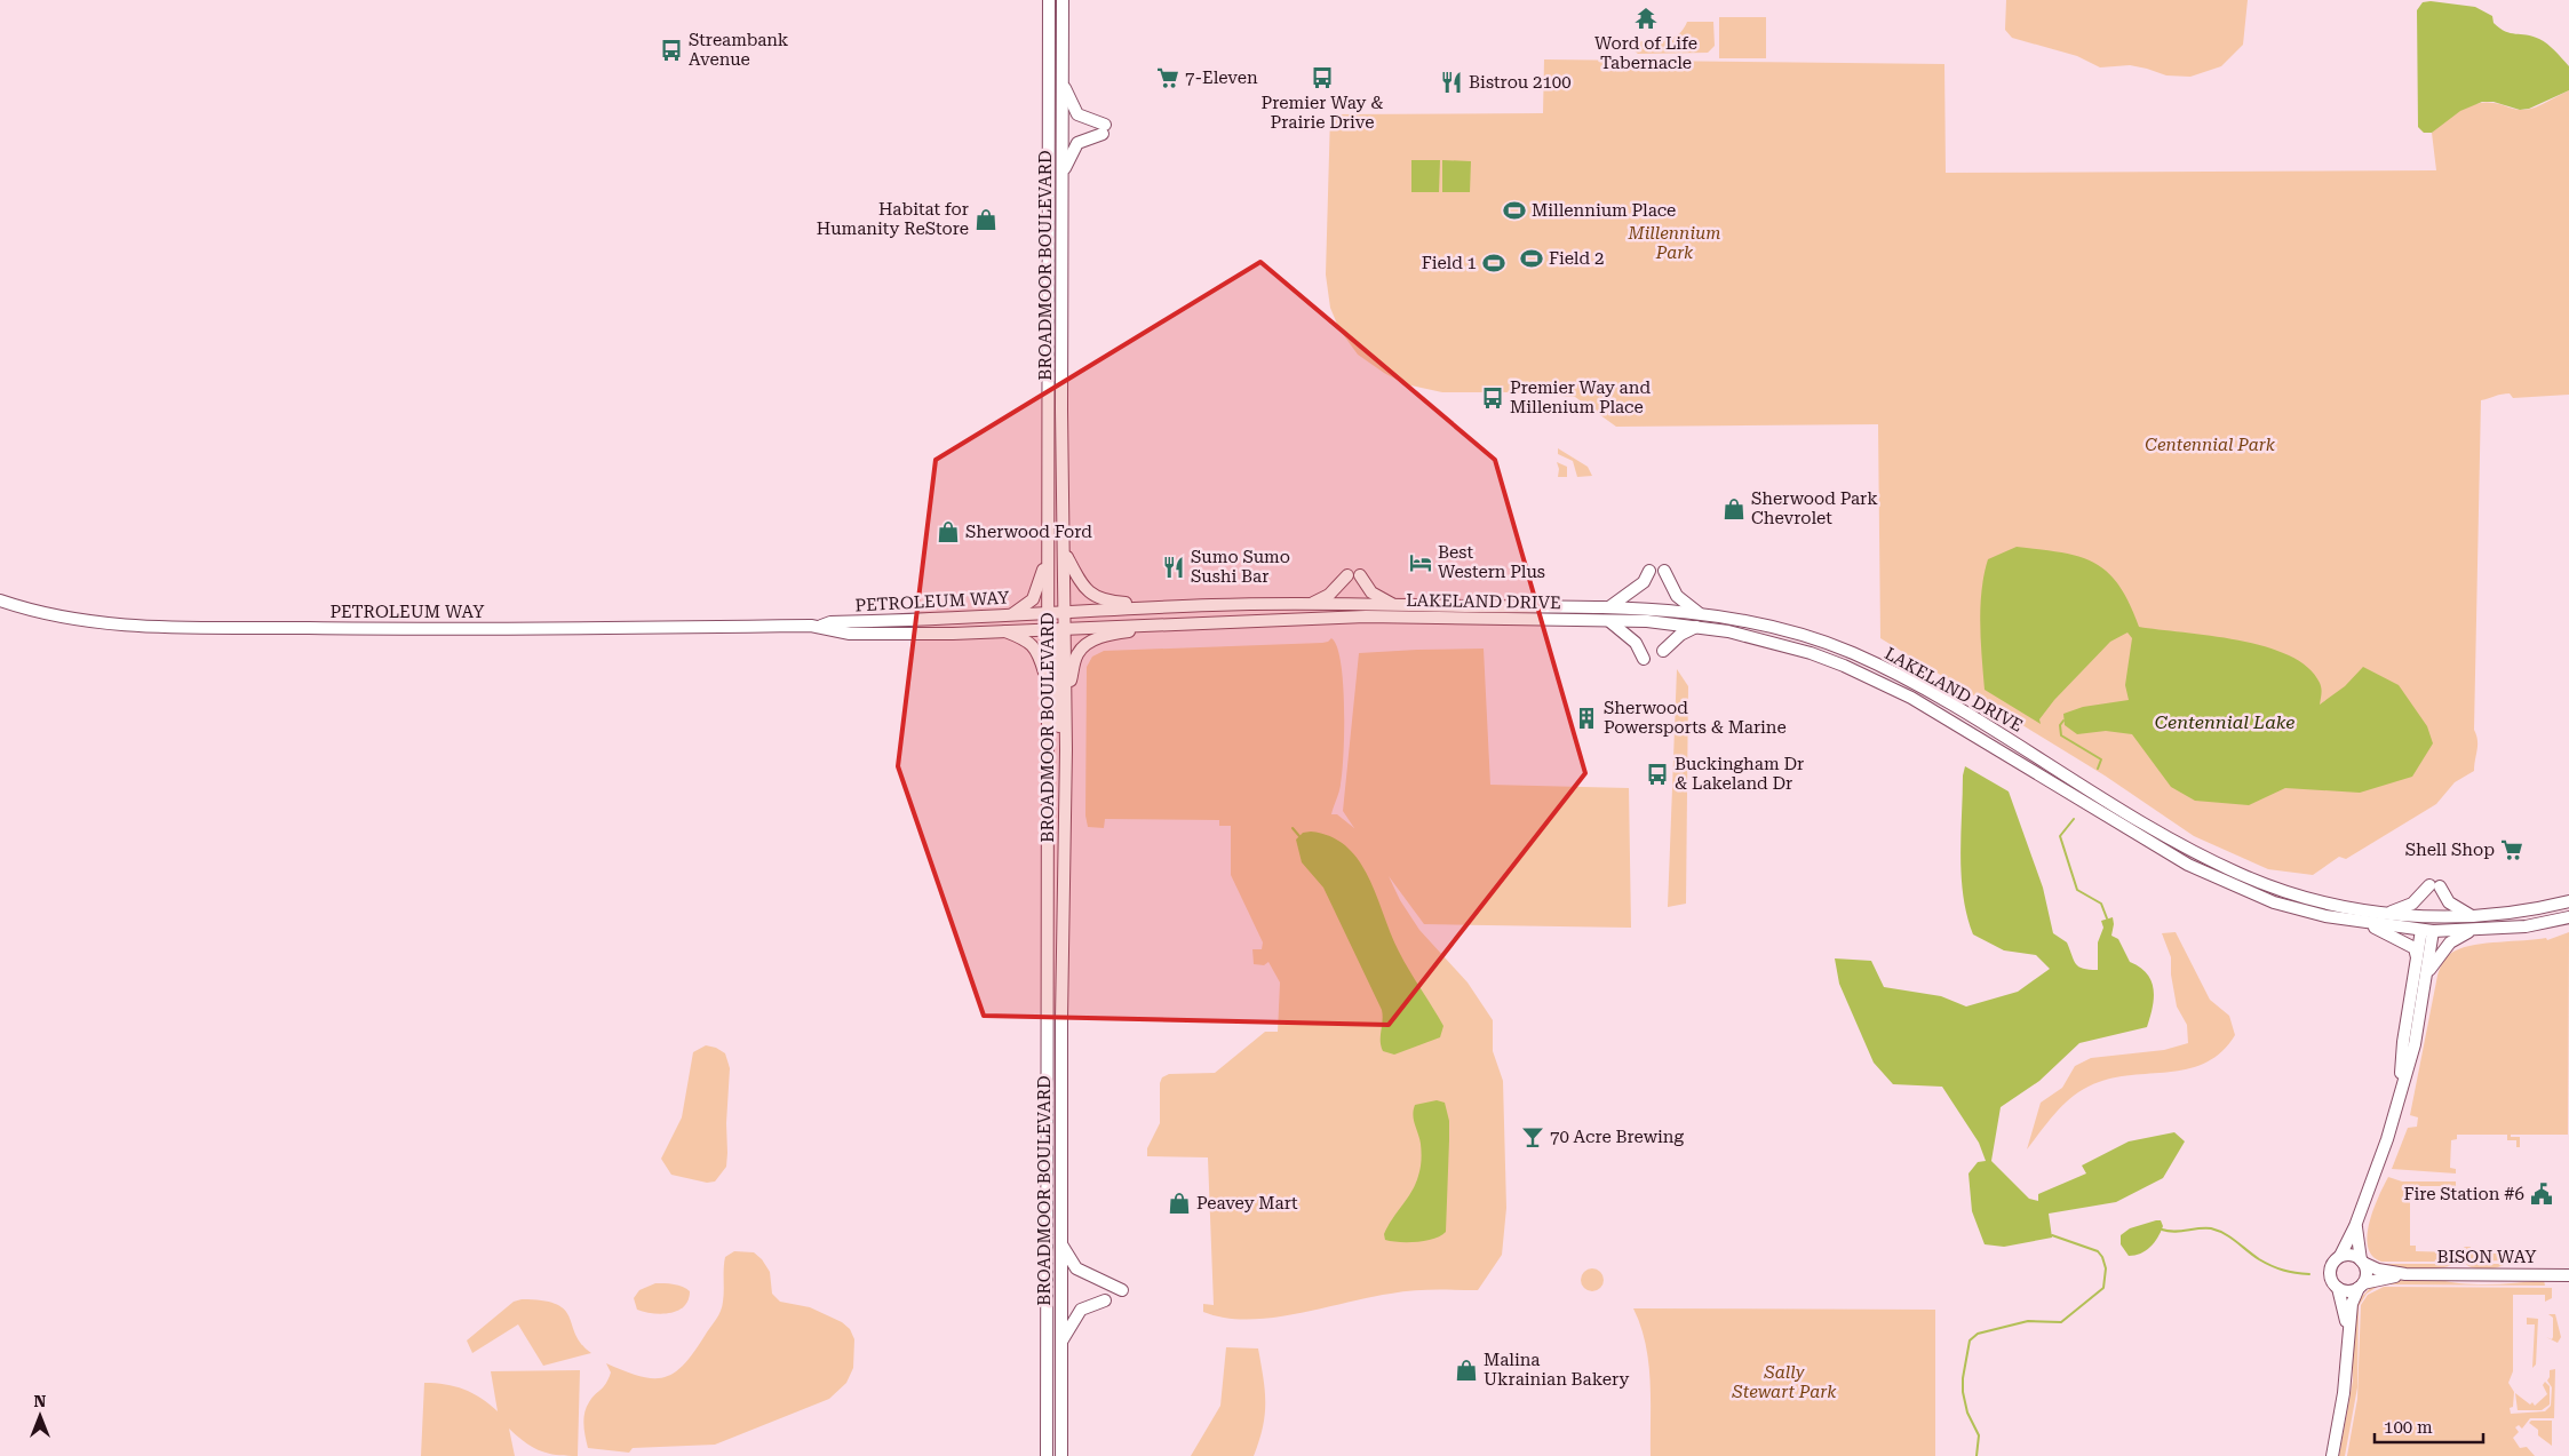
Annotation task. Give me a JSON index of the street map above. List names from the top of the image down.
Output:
{
  "streets": {
    "main road": [
      "BROADMOOR BOULEVARD",
      "PETROLEUM WAY",
      "LAKELAND DRIVE",
      "BISON WAY"
    ]
  },
  "crossings": [
    ["BROADMOOR BOULEVARD", "PETROLEUM WAY"],
    ["BROADMOOR BOULEVARD", "LAKELAND DRIVE"],
    ["PETROLEUM WAY", "LAKELAND DRIVE"]
  ],
  "water": ["Centennial Lake"],
  "parks": ["Millennium Park", "Centennial Park", "Sally Stewart Park"],
  "places": {
    "temple": ["Word of Life Tabernacle"],
    "bus stop": [
      "Streambank Avenue",
      "Premier Way & Prairie Drive",
      "Premier Way and Millenium Place",
      "Buckingham Dr & Lakeland Dr"
    ],
    "supermarket": ["7-Eleven", "Shell Shop"],
    "restaurant": ["Bistrou 2100", "Sumo Sumo Sushi Bar"],
    "sports": ["Millennium Place", "Field 2", "Field 1"],
    "shop": [
      "Habitat for Humanity ReStore",
      "Sherwood Park Chevrolet",
      "Sherwood Ford",
      "Peavey Mart",
      "Malina Ukrainian Bakery"
    ],
    "hotel": ["Best Western Plus"],
    "building": ["Sherwood Powersports & Marine"],
    "bar": ["70 Acre Brewing"],
    "public building": ["Fire Station #6"]
  },
  "scale_bar": "100 m",
  "north": "top"
}
